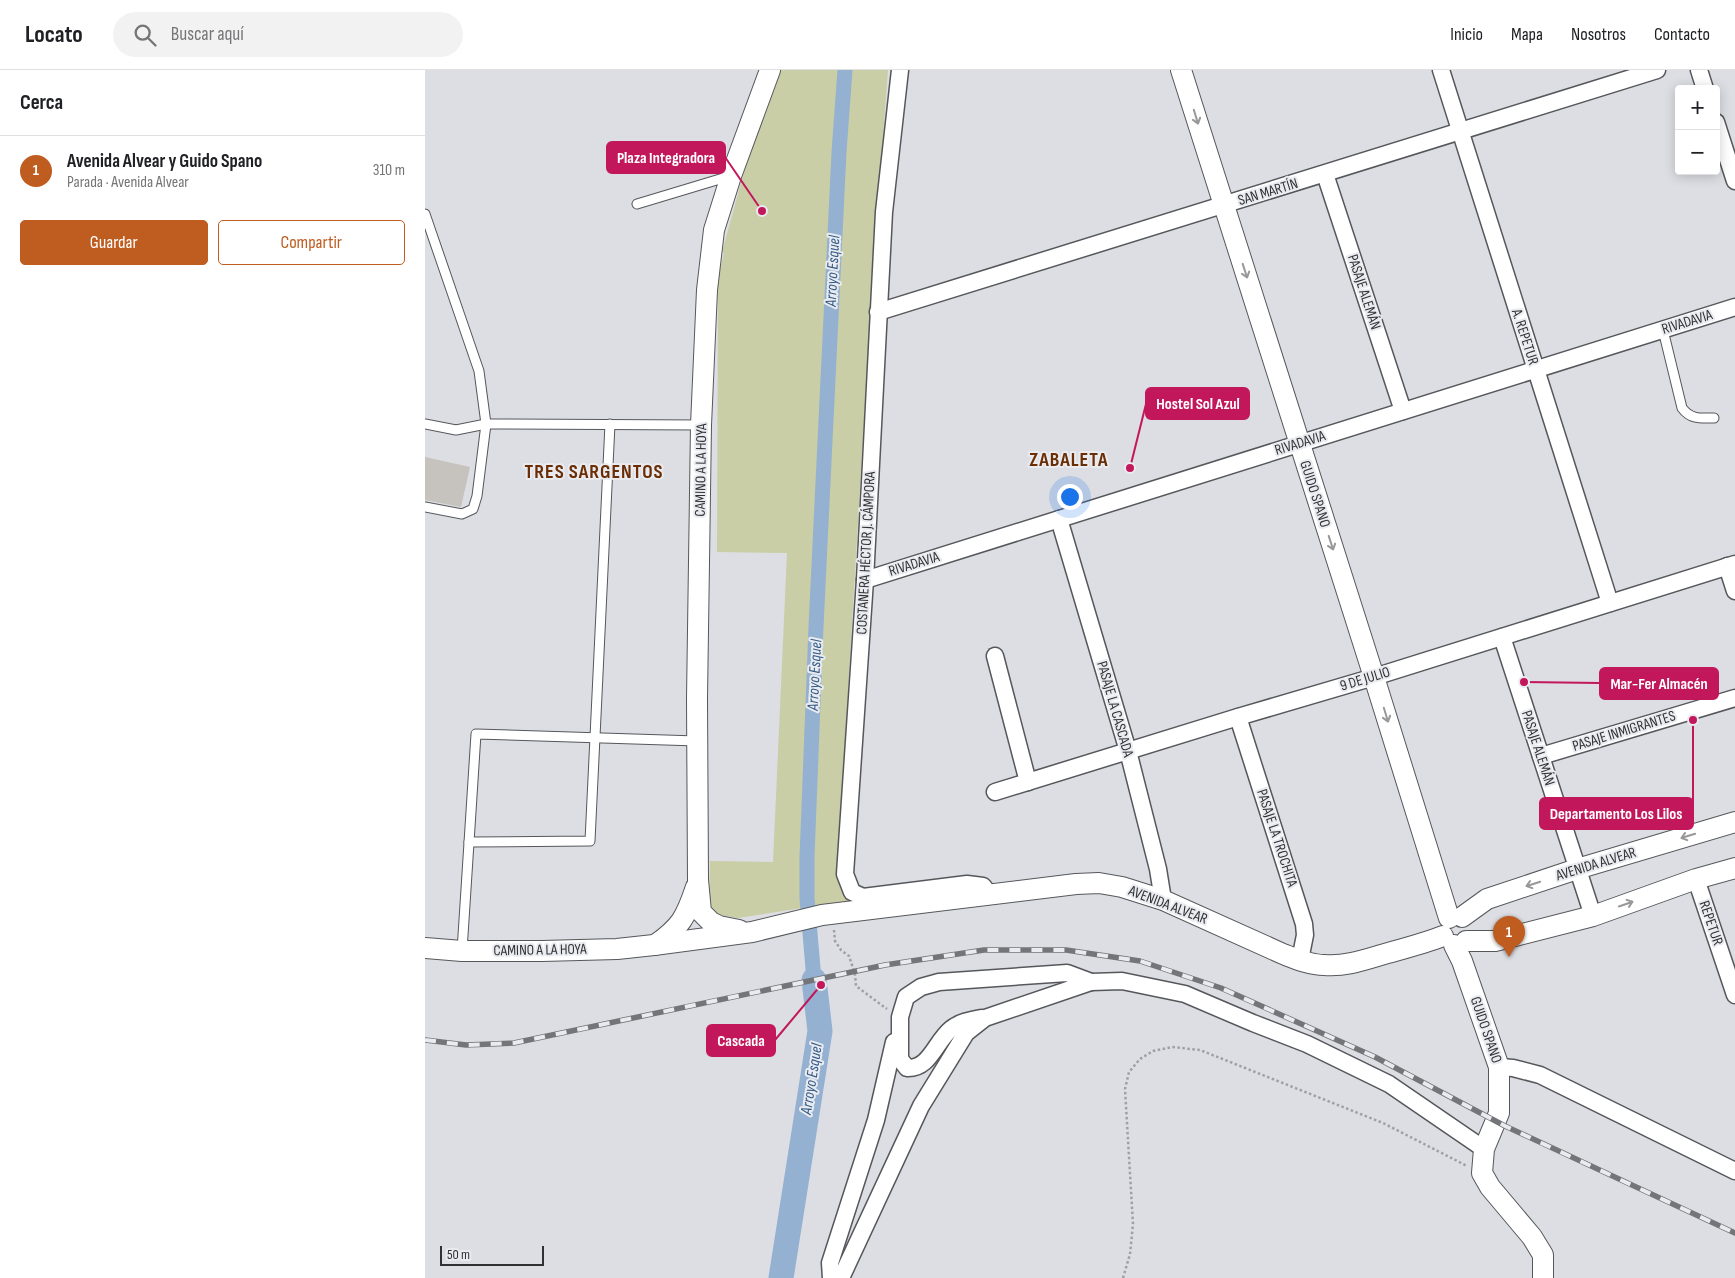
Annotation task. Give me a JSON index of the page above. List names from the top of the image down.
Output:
{
  "streets": {
    "street": [
      "SAN MARTÍN",
      "PASAJE ALEMÁN",
      "RIVADAVIA",
      "A. REPETUR",
      "CAMINO A LA HOYA",
      "GUIDO SPANO",
      "COSTANERA HÉCTOR J. CÁMPORA",
      "9 DE JULIO",
      "PASAJE LA CASCADA",
      "PASAJE INMIGRANTES",
      "PASAJE LA TROCHITA",
      "AVENIDA ALVEAR",
      "REPETUR"
    ]
  },
  "crossings": [
    ["SAN MARTÍN", "PASAJE ALEMÁN"],
    ["SAN MARTÍN", "A. REPETUR"],
    ["SAN MARTÍN", "GUIDO SPANO"],
    ["SAN MARTÍN", "COSTANERA HÉCTOR J. CÁMPORA"],
    ["PASAJE ALEMÁN", "RIVADAVIA"],
    ["PASAJE ALEMÁN", "9 DE JULIO"],
    ["PASAJE ALEMÁN", "PASAJE INMIGRANTES"],
    ["PASAJE ALEMÁN", "AVENIDA ALVEAR"],
    ["RIVADAVIA", "A. REPETUR"],
    ["RIVADAVIA", "GUIDO SPANO"],
    ["RIVADAVIA", "COSTANERA HÉCTOR J. CÁMPORA"],
    ["RIVADAVIA", "PASAJE LA CASCADA"],
    ["A. REPETUR", "9 DE JULIO"],
    ["CAMINO A LA HOYA", "AVENIDA ALVEAR"],
    ["GUIDO SPANO", "9 DE JULIO"],
    ["GUIDO SPANO", "AVENIDA ALVEAR"],
    ["COSTANERA HÉCTOR J. CÁMPORA", "AVENIDA ALVEAR"],
    ["9 DE JULIO", "PASAJE LA CASCADA"],
    ["9 DE JULIO", "PASAJE LA TROCHITA"],
    ["PASAJE LA CASCADA", "AVENIDA ALVEAR"],
    ["PASAJE LA TROCHITA", "AVENIDA ALVEAR"],
    ["AVENIDA ALVEAR", "REPETUR"]
  ],
  "one_way": ["GUIDO SPANO"],
  "districts": ["ZABALETA", "TRES SARGENTOS"],
  "water": ["Arroyo Esquel"],
  "places": [
    "Plaza Integradora",
    "Hostel Sol Azul",
    "Mar-Fer Almacén",
    "Departamento Los Lilos",
    "Cascada"
  ],
  "scale_bar": "50 m",
  "page": {
    "header": "Locato",
    "search": "Buscar aquí",
    "nav": [
      "Inicio",
      "Mapa",
      "Nosotros",
      "Contacto"
    ],
    "heading": "Cerca",
    "map_buttons": ["+", "−"],
    "list": [
      {
        "mark": "1",
        "name": "Avenida Alvear y Guido Spano",
        "note": "Parada · Avenida Alvear",
        "value": "310 m"
      }
    ],
    "buttons": ["Guardar", "Compartir"],
    "pins": "1",
    "scale": "50 m"
  }
}
